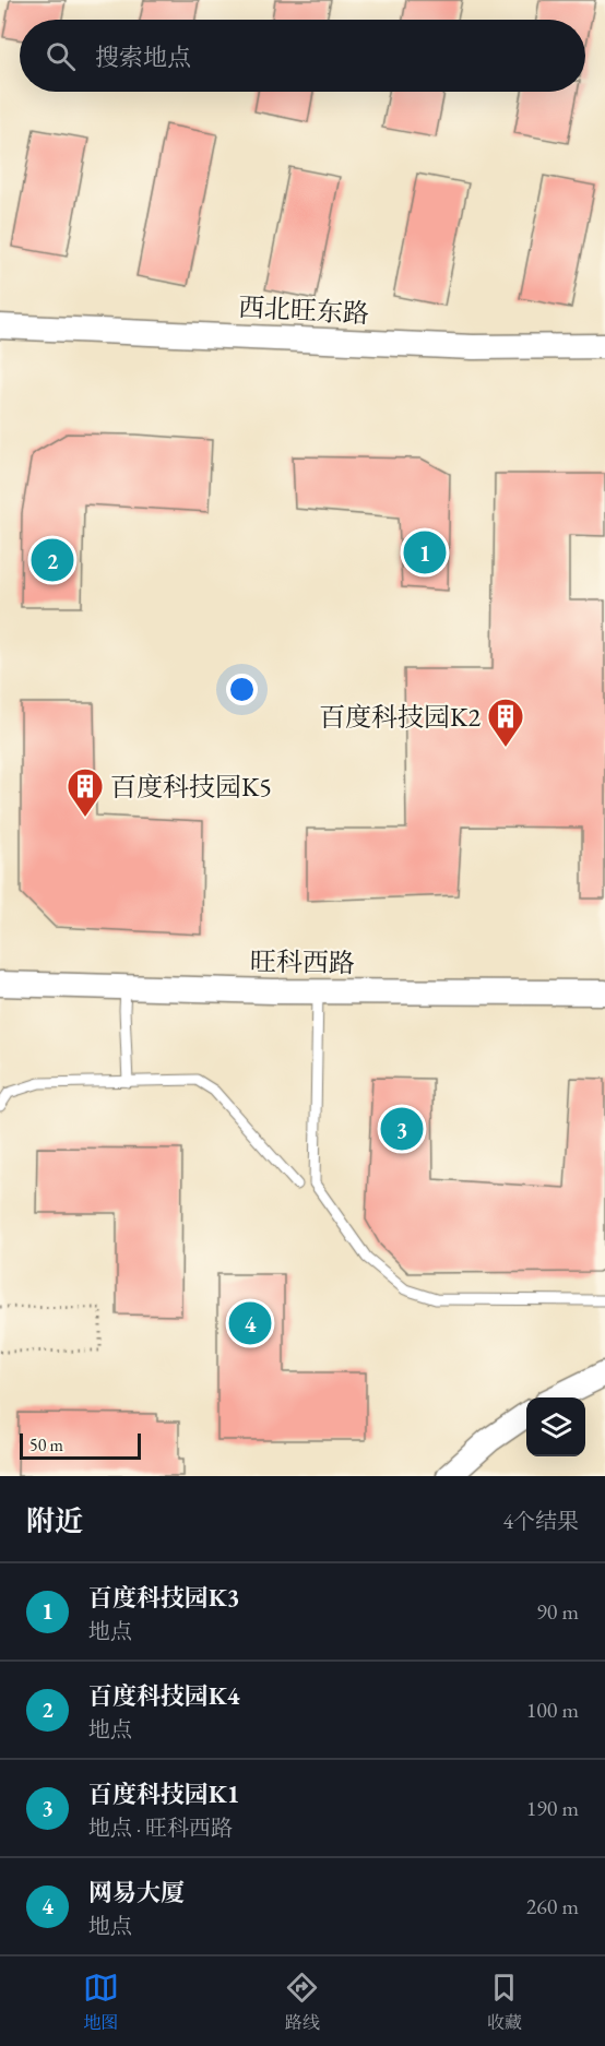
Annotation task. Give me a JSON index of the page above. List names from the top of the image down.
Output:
{
  "streets": {
    "street": ["西北旺东路", "旺科西路"]
  },
  "places": {
    "building": ["百度科技园K2", "百度科技园K5"]
  },
  "scale_bar": "50 m",
  "page": {
    "search": "搜索地点",
    "pins": [
      "1",
      "2",
      "3",
      "4"
    ],
    "scale": "50 m",
    "heading": ["附近", "4个结果"],
    "list": [
      {
        "mark": "1",
        "name": "百度科技园K3",
        "note": "地点",
        "value": "90 m"
      },
      {
        "mark": "2",
        "name": "百度科技园K4",
        "note": "地点",
        "value": "100 m"
      },
      {
        "mark": "3",
        "name": "百度科技园K1",
        "note": "地点 · 旺科西路",
        "value": "190 m"
      },
      {
        "mark": "4",
        "name": "网易大厦",
        "note": "地点",
        "value": "260 m"
      }
    ],
    "nav": ["地图", "路线", "收藏"]
  }
}
